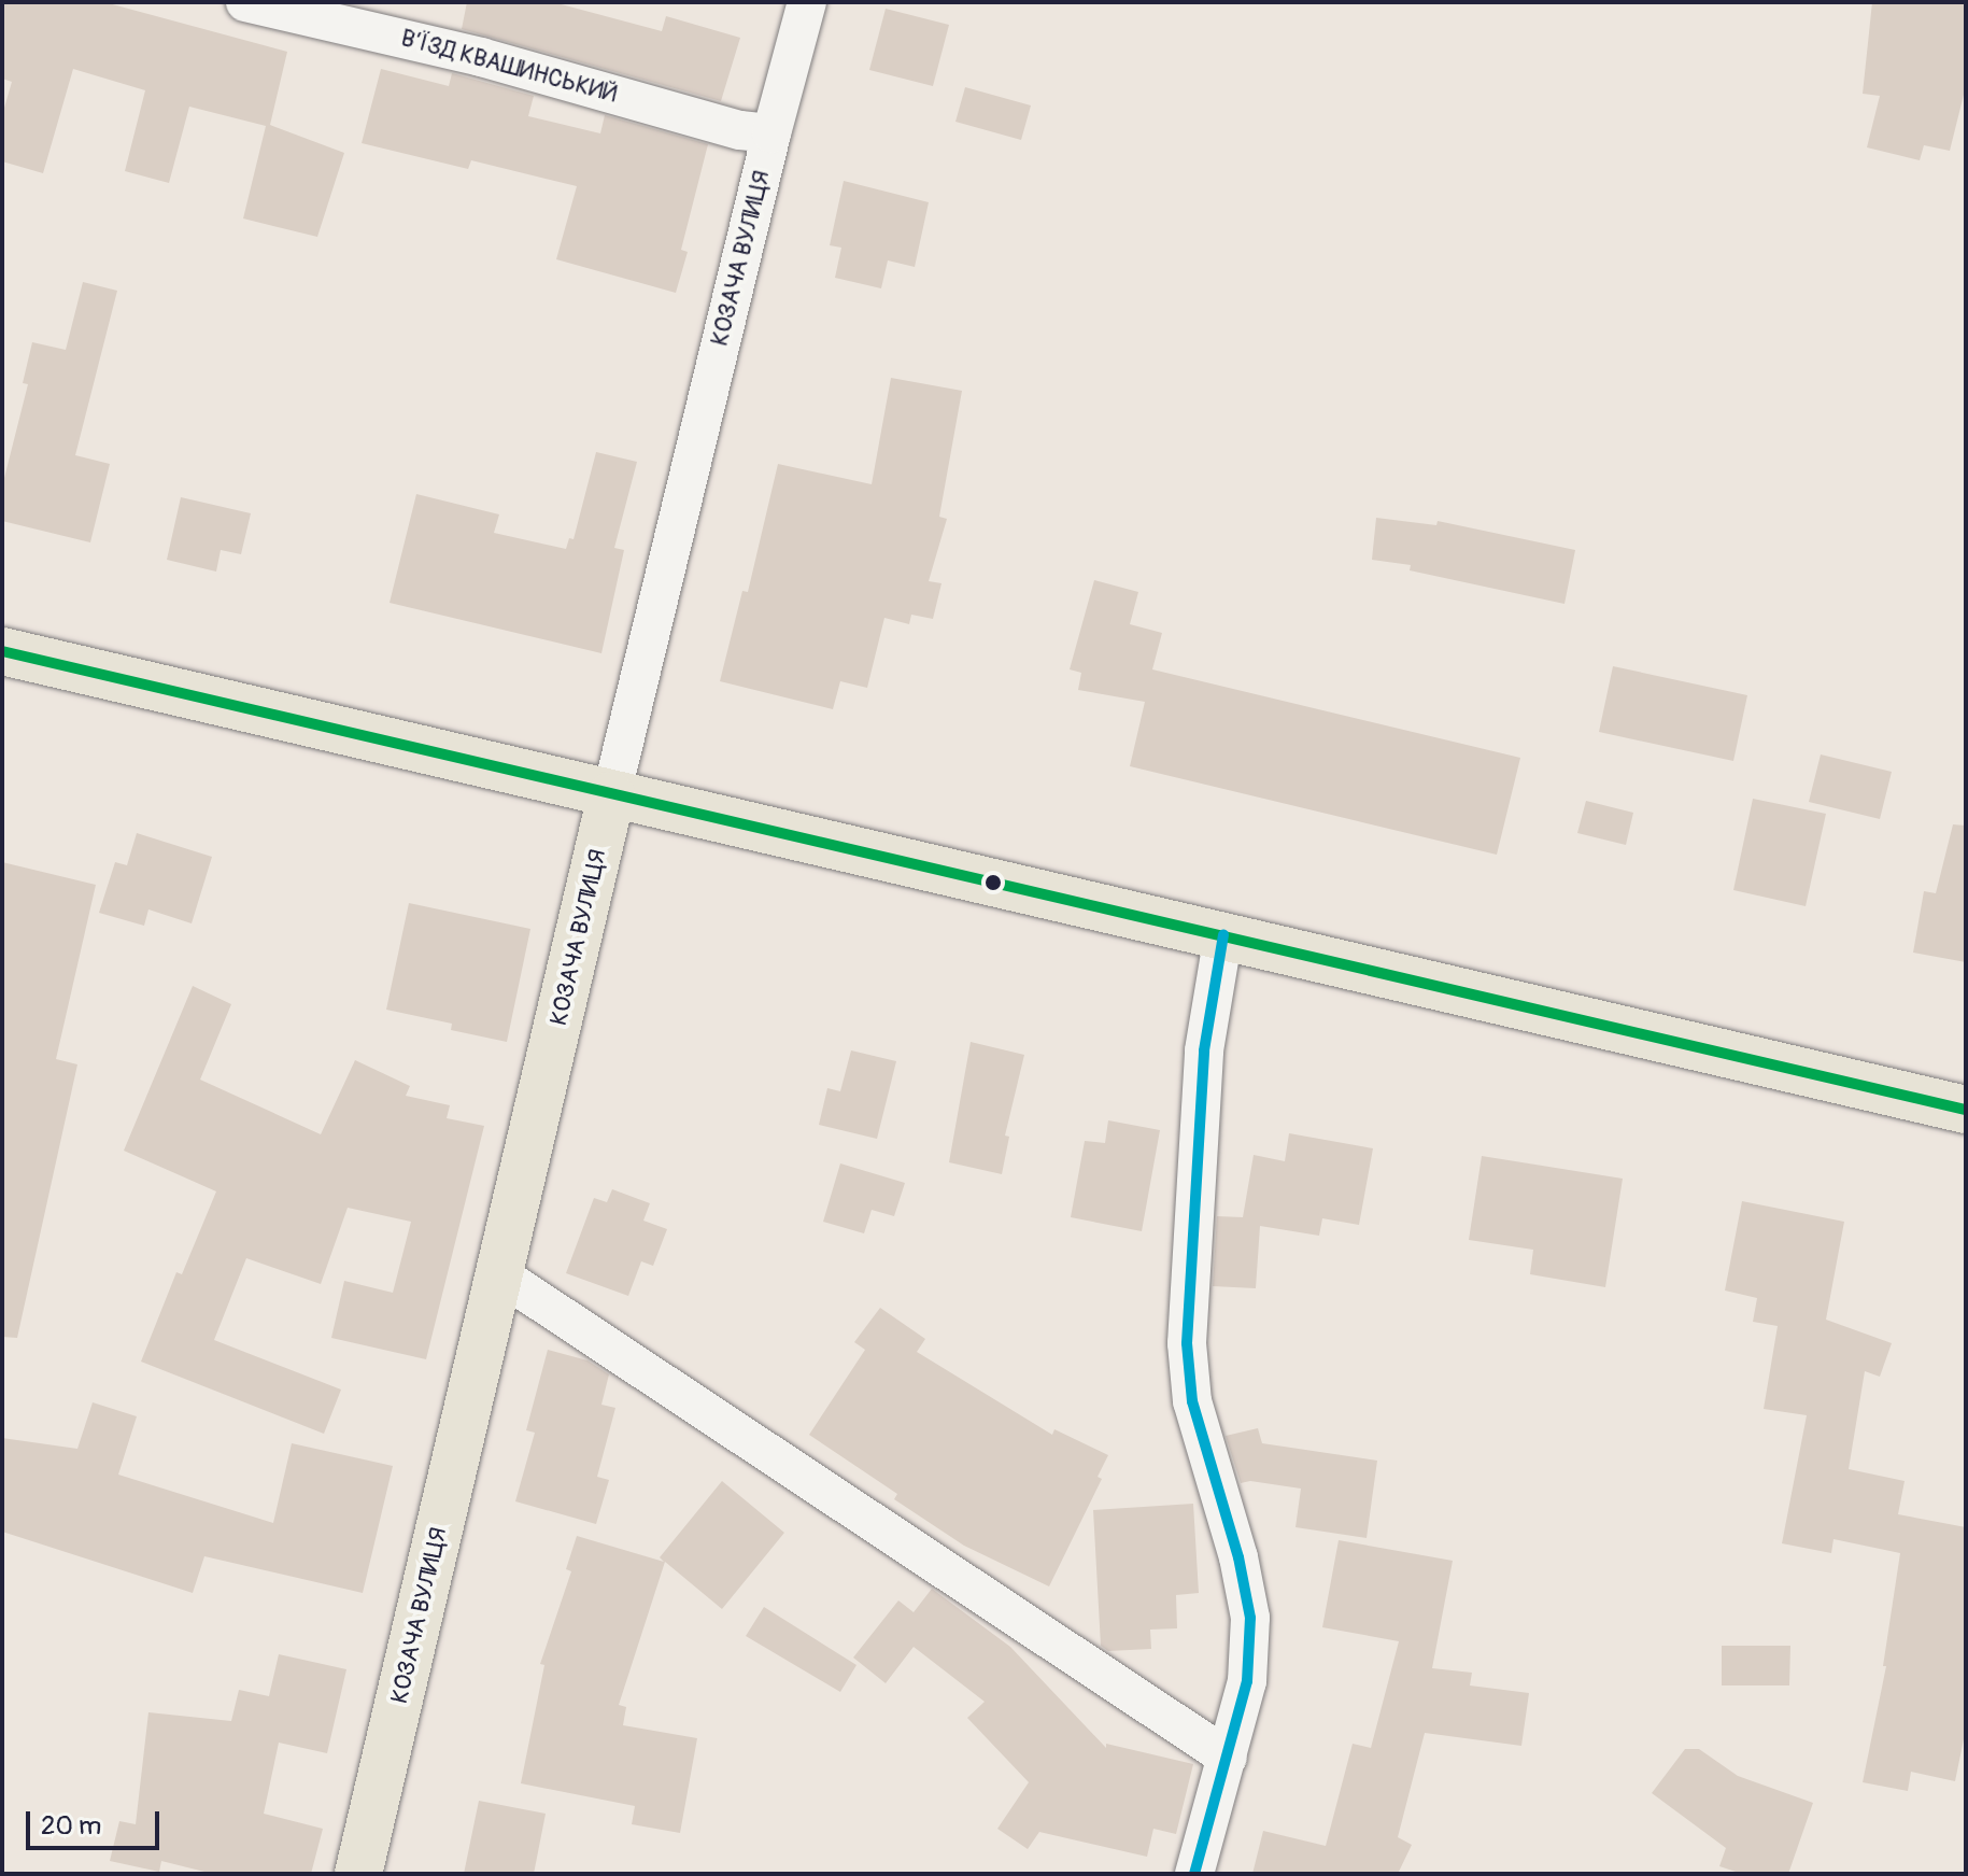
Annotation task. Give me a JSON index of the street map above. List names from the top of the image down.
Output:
{
  "streets": {
    "main road": ["КОЗАЧА ВУЛИЦЯ"],
    "street": ["В’ЇЗД КВАШИНСЬКИЙ"]
  },
  "crossings": [
    ["В’ЇЗД КВАШИНСЬКИЙ", "КОЗАЧА ВУЛИЦЯ"]
  ],
  "scale_bar": "20 m"
}
